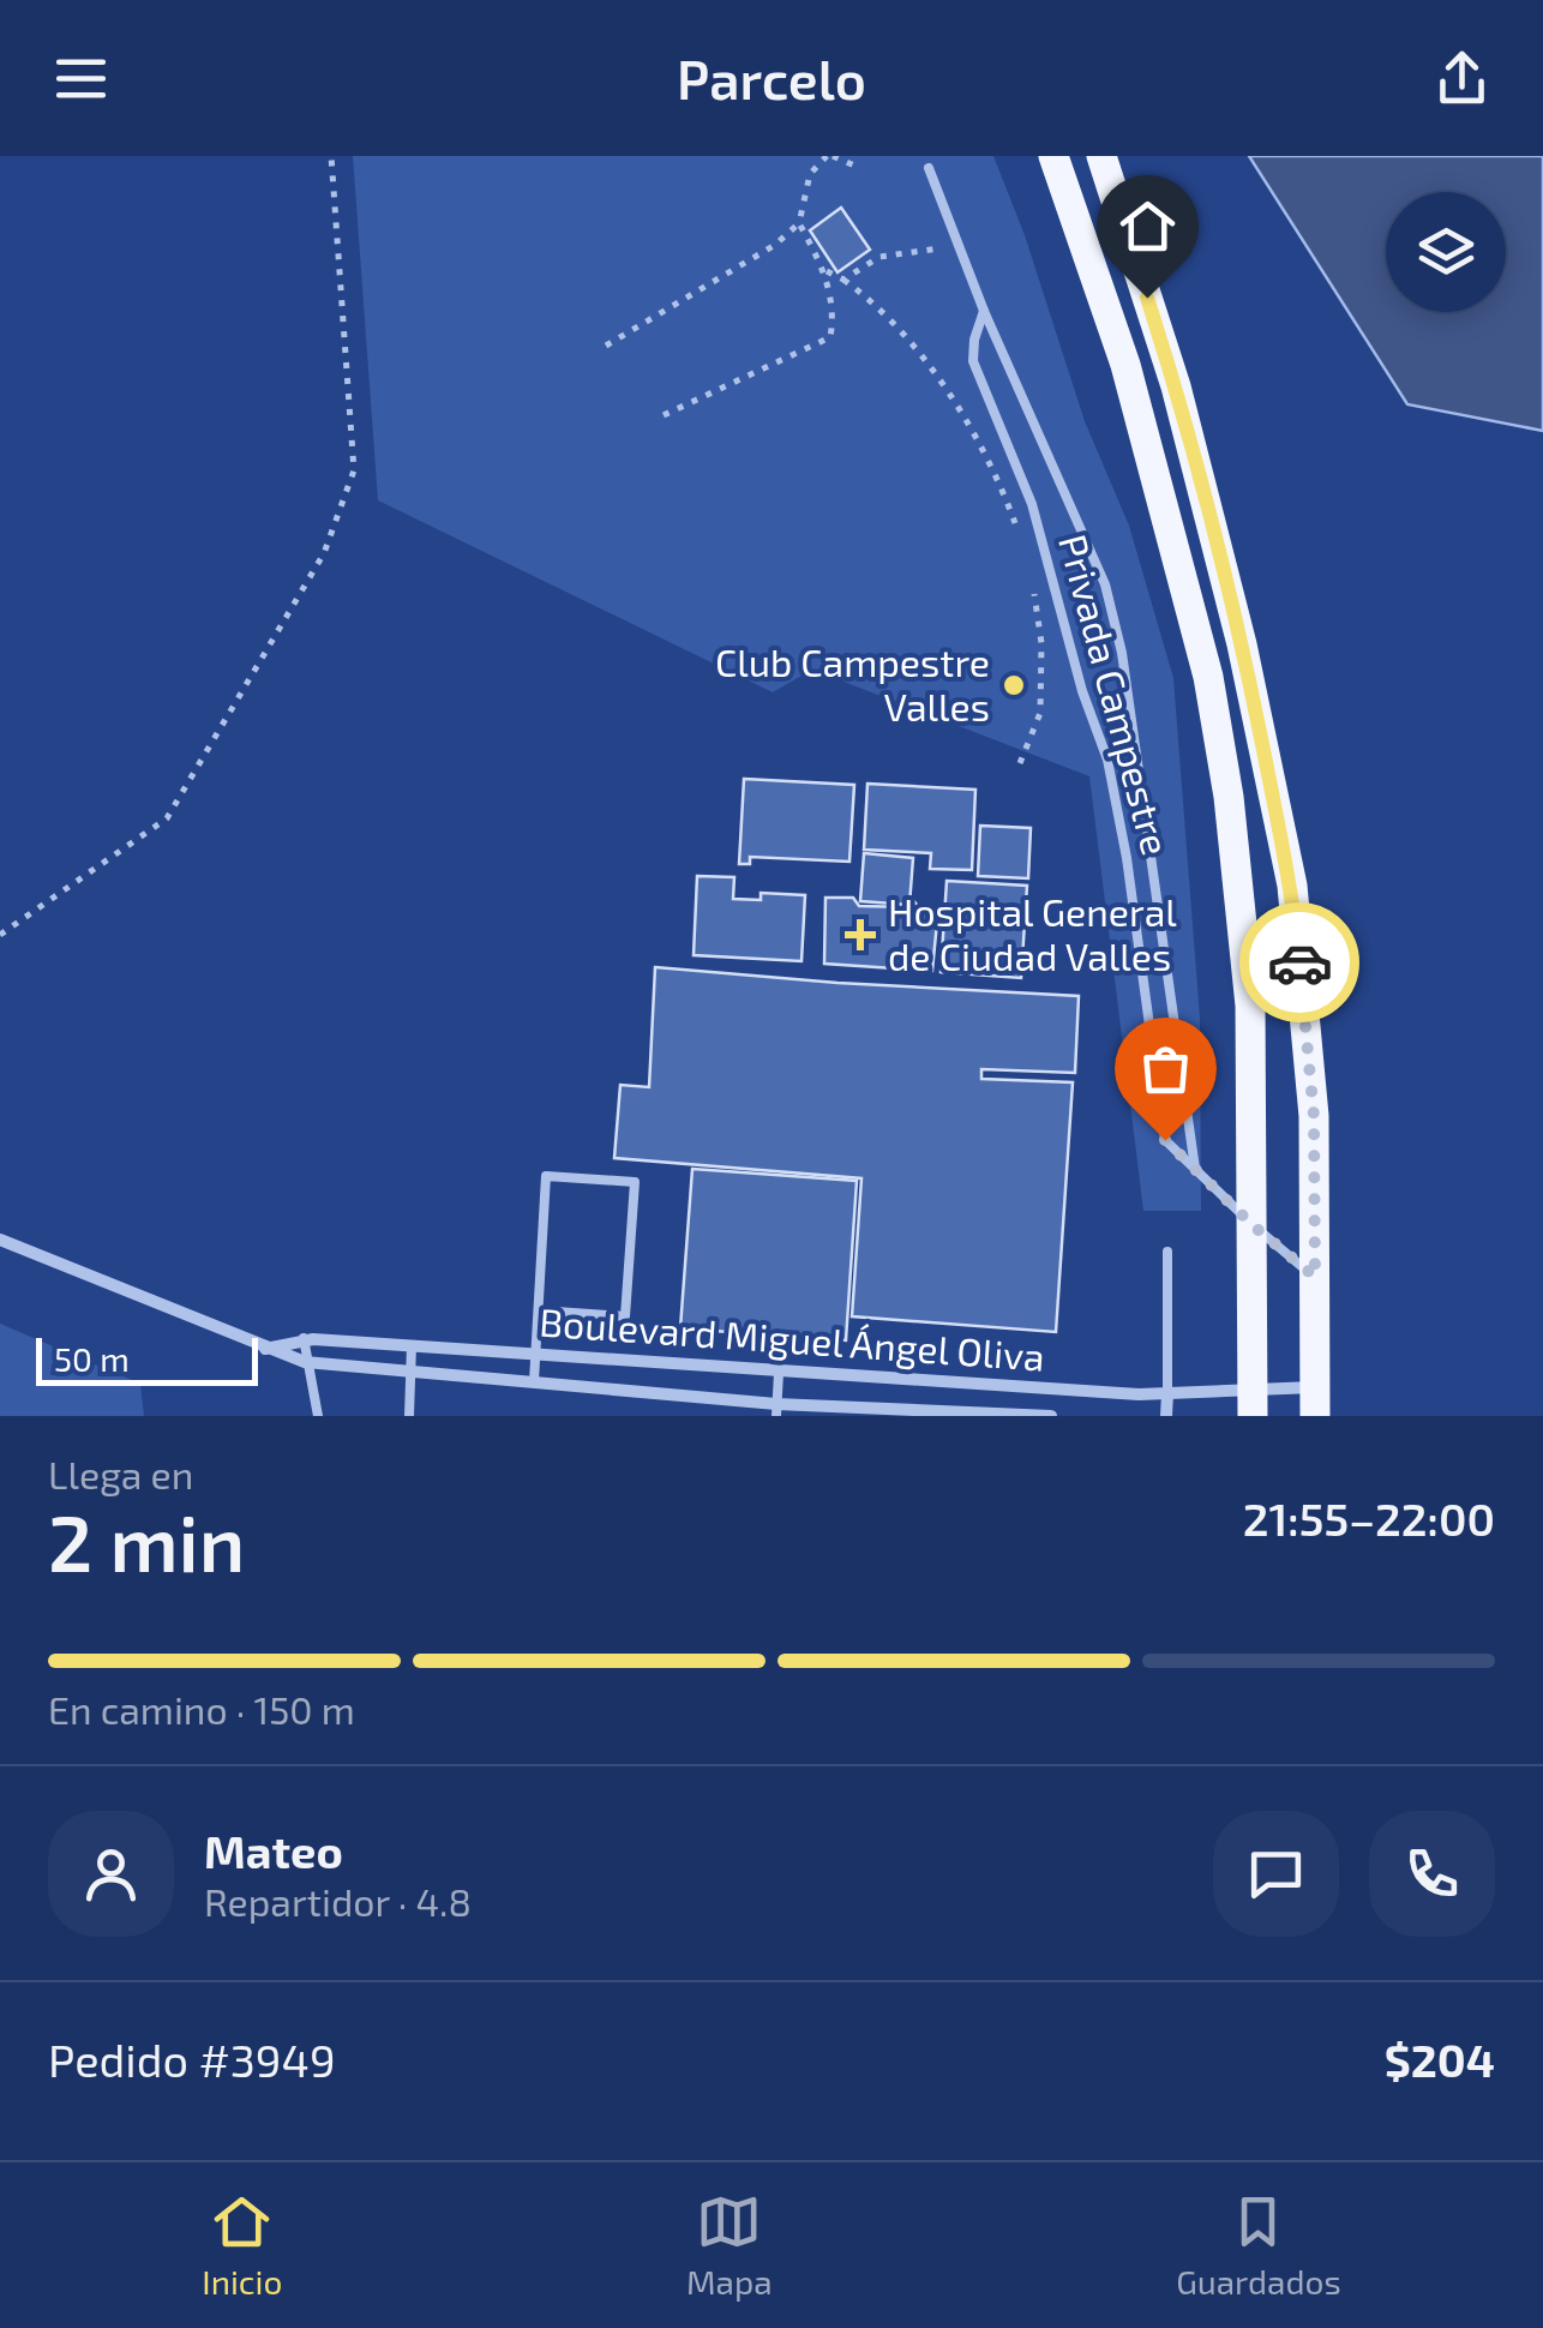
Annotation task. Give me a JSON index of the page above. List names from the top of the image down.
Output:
{
  "streets": {
    "street": ["Boulevard Miguel Ángel Oliva"],
    "lane": ["Privada Campestre"]
  },
  "places": {
    "other": ["Club Campestre Valles"],
    "health": ["Hospital General de Ciudad Valles"]
  },
  "scale_bar": "50 m",
  "page": {
    "header": "Parcelo",
    "scale": "50 m",
    "heading": ["2 min", "Llega en", "21:55–22:00"],
    "panel": [
      "Mateo",
      "Repartidor · 4.8",
      "Pedido #3949",
      "$204"
    ],
    "bar": "En camino · 150 m",
    "tabs": ["Inicio", "Mapa", "Guardados"]
  }
}
